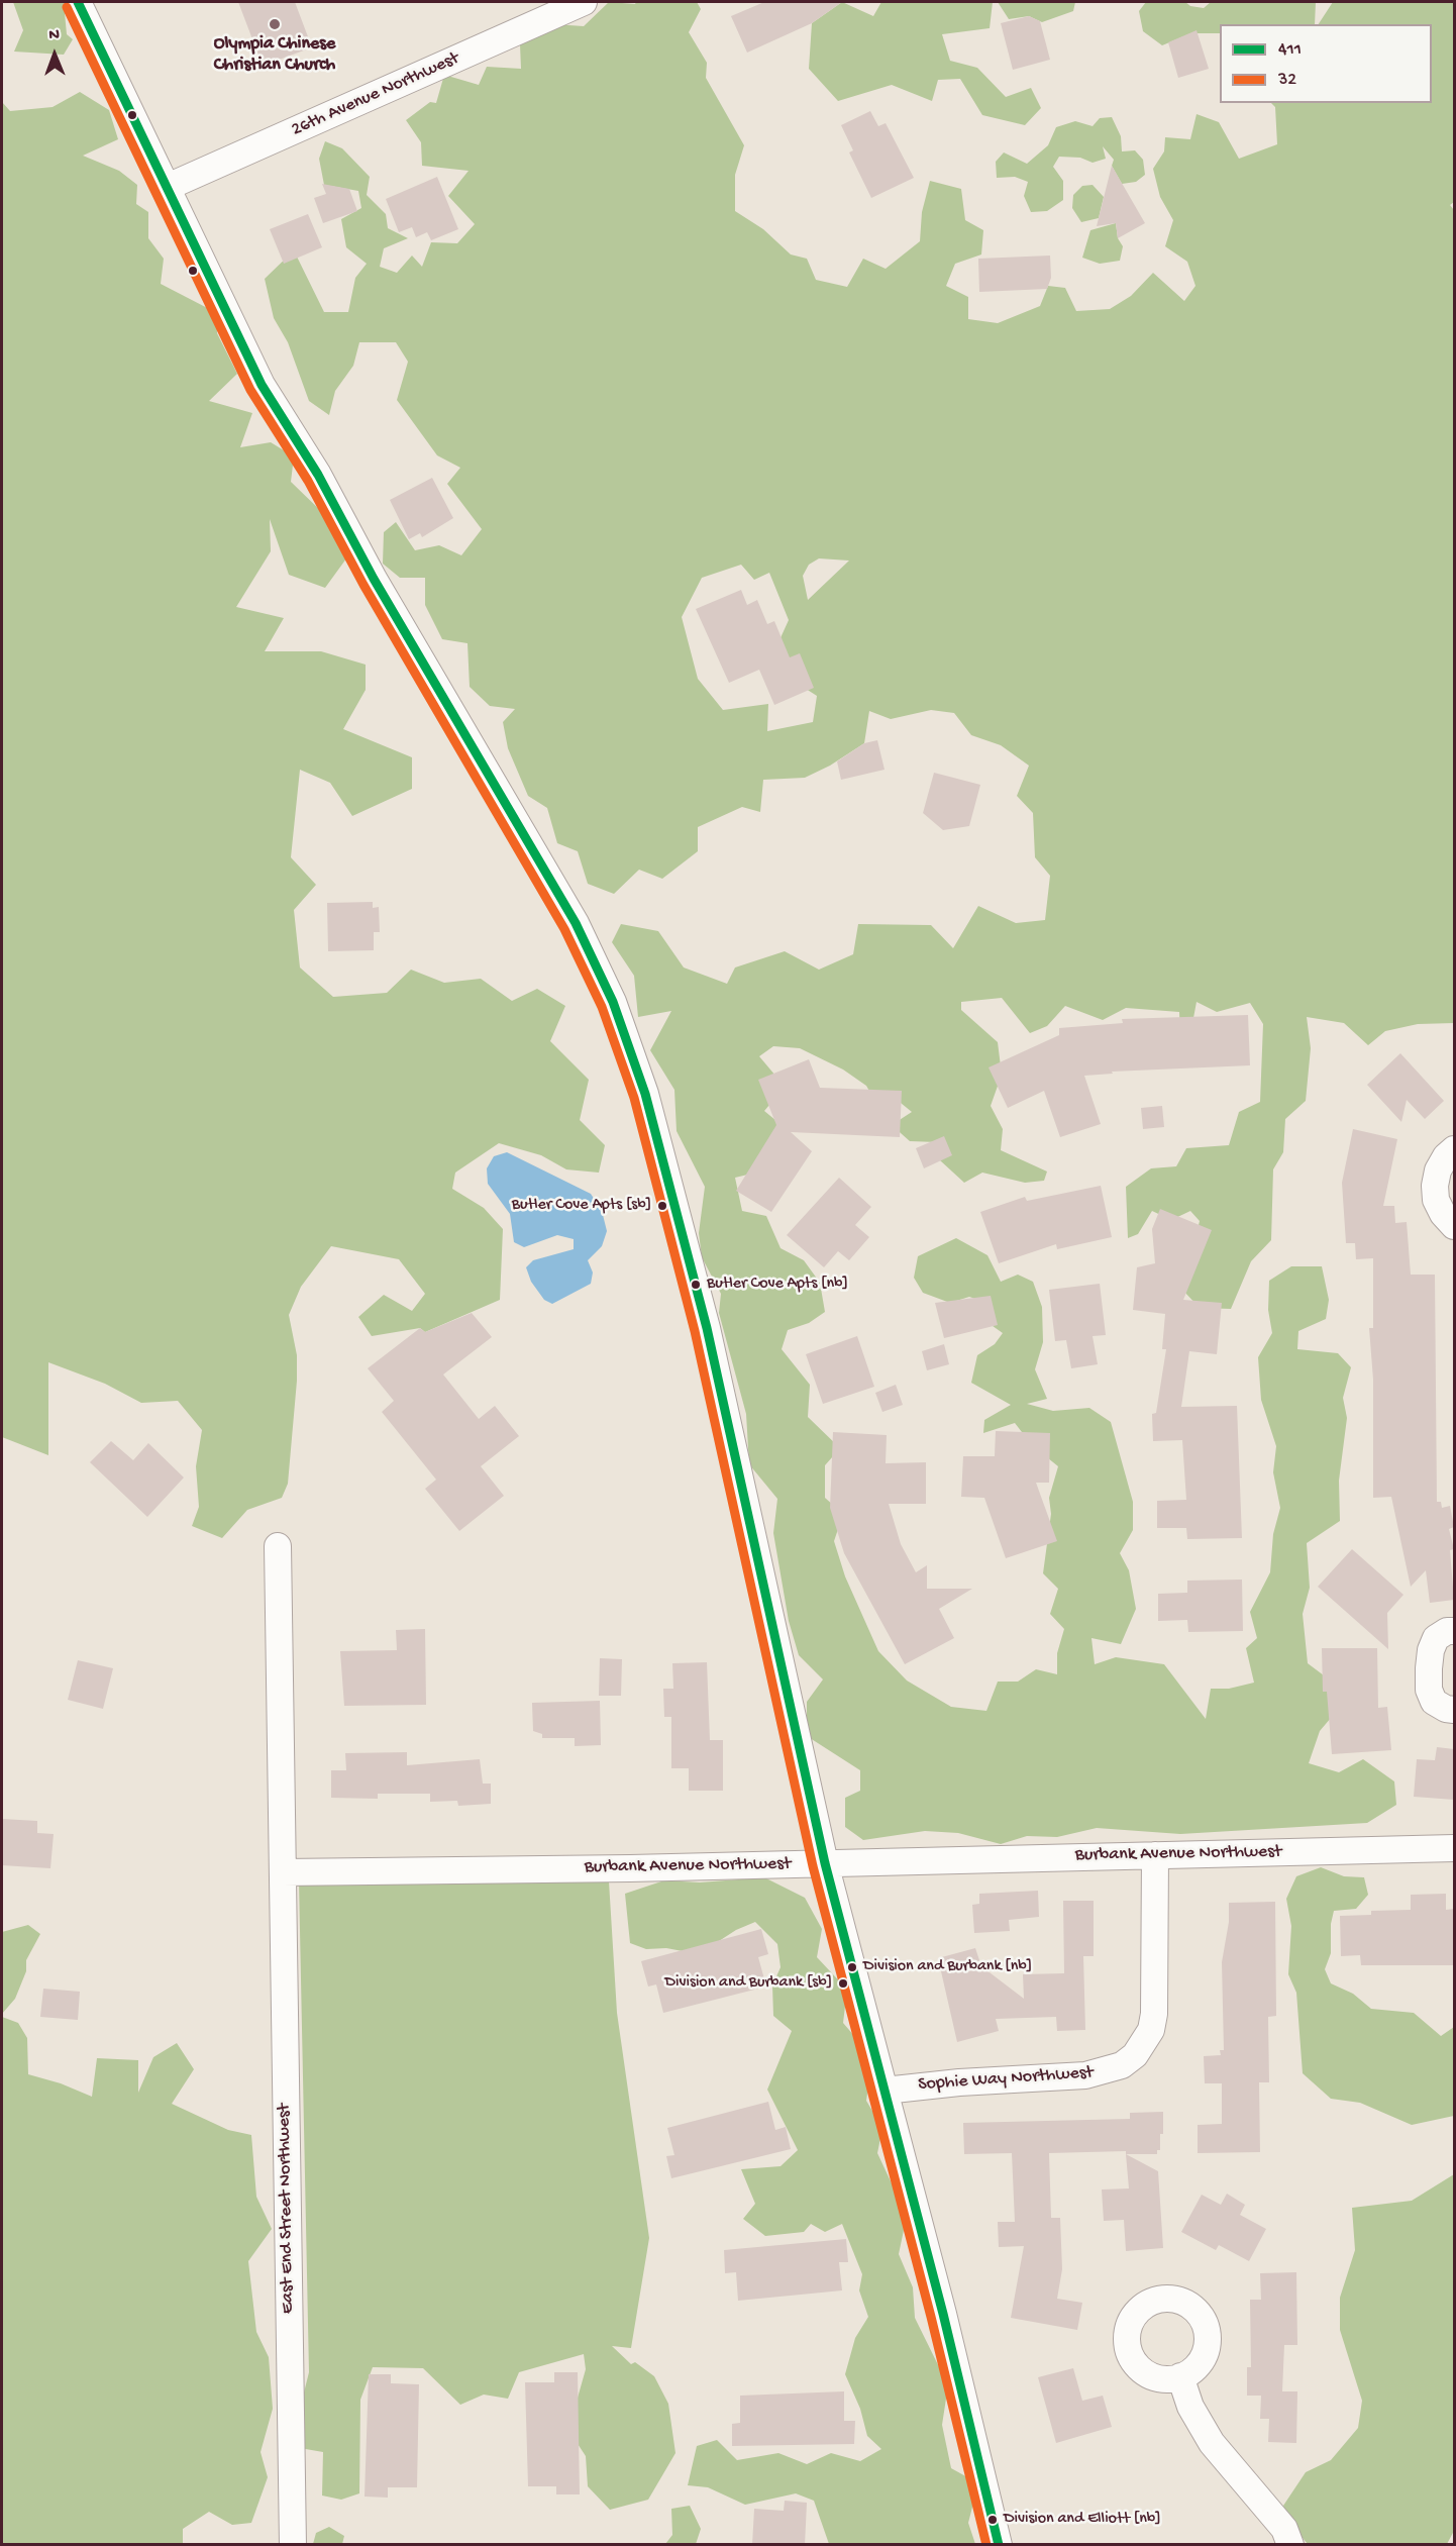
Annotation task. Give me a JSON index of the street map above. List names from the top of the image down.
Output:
{
  "streets": {
    "street": [
      "26th Avenue Northwest",
      "Burbank Avenue Northwest",
      "Sophie Way Northwest",
      "East End Street Northwest"
    ]
  },
  "crossings": [
    ["Burbank Avenue Northwest", "Sophie Way Northwest"],
    ["Burbank Avenue Northwest", "East End Street Northwest"]
  ],
  "places": [
    "Olympia Chinese Christian Church",
    "Butler Cove Apts [sb]",
    "Butler Cove Apts [nb]",
    "Division and Burbank [nb]",
    "Division and Burbank [sb]",
    "Division and Elliott [nb]"
  ],
  "lines": ["transit line 411", "transit line 32"],
  "legend": ["411", "32"],
  "north": "top"
}
